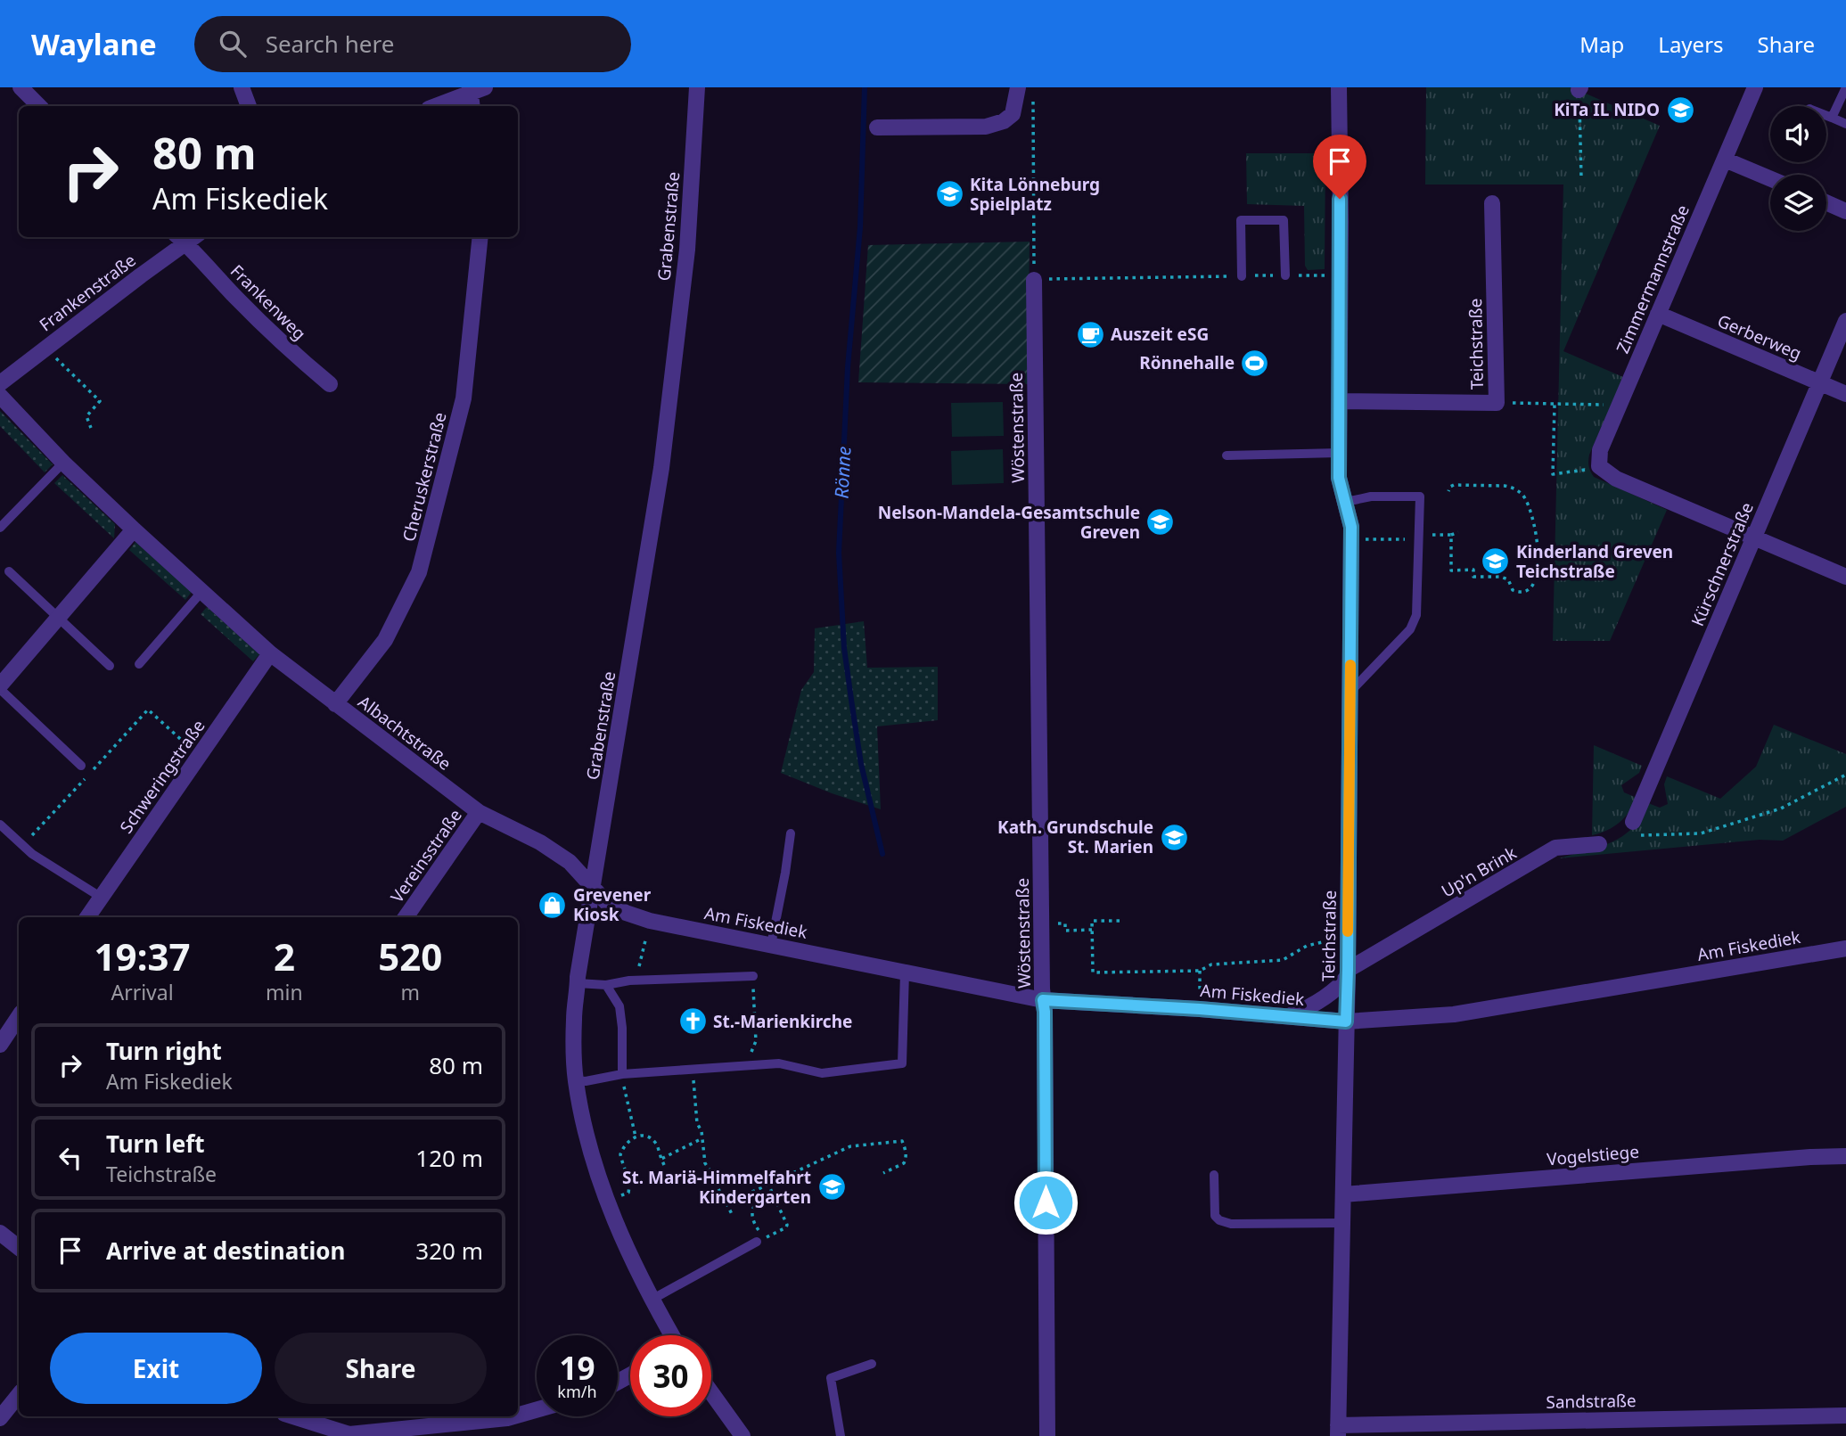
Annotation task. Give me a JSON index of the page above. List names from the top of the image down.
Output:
{
  "streets": {
    "street": [
      "Grabenstraße",
      "Zimmermannstraße",
      "Frankenstraße",
      "Frankenweg",
      "Gerberweg",
      "Teichstraße",
      "Wöstenstraße",
      "Cheruskerstraße",
      "Kürschnerstraße",
      "Albachtstraße",
      "Schweringstraße",
      "Vereinsstraße",
      "Up'n Brink",
      "Am Fiskediek",
      "Vogelstiege",
      "Sandstraße"
    ]
  },
  "crossings": [
    ["Grabenstraße", "Albachtstraße"],
    ["Grabenstraße", "Am Fiskediek"],
    ["Zimmermannstraße", "Gerberweg"],
    ["Frankenstraße", "Frankenweg"],
    ["Gerberweg", "Kürschnerstraße"],
    ["Teichstraße", "Up'n Brink"],
    ["Teichstraße", "Am Fiskediek"],
    ["Teichstraße", "Vogelstiege"],
    ["Teichstraße", "Sandstraße"],
    ["Wöstenstraße", "Am Fiskediek"],
    ["Cheruskerstraße", "Albachtstraße"],
    ["Albachtstraße", "Schweringstraße"],
    ["Albachtstraße", "Vereinsstraße"],
    ["Albachtstraße", "Am Fiskediek"],
    ["Up'n Brink", "Am Fiskediek"]
  ],
  "water": ["Rönne"],
  "places": {
    "school or university": [
      "KiTa IL NIDO",
      "Kita Lönneburg Spielplatz",
      "Nelson-Mandela-Gesamtschule Greven",
      "Kinderland Greven Teichstraße",
      "Kath. Grundschule St. Marien",
      "St. Mariä-Himmelfahrt Kindergarten"
    ],
    "cafe": ["Auszeit eSG"],
    "sports": ["Rönnehalle"],
    "shop": ["Grevener Kiosk"],
    "church": ["St.-Marienkirche"]
  },
  "page": {
    "header": "Waylane",
    "search": "Search here",
    "nav": ["Map", "Layers", "Share"],
    "turn": ["80 m", "Am Fiskediek"],
    "eta": [
      "19:37",
      "Arrival",
      "2",
      "min",
      "520",
      "m"
    ],
    "list": [
      {
        "name": "Turn right",
        "note": "Am Fiskediek",
        "value": "80 m"
      },
      {
        "name": "Turn left",
        "note": "Teichstraße",
        "value": "120 m"
      },
      {
        "name": "Arrive at destination",
        "value": "320 m"
      }
    ],
    "buttons": ["Exit", "Share"],
    "speed": "19 km/h",
    "limit": "30"
  }
}
